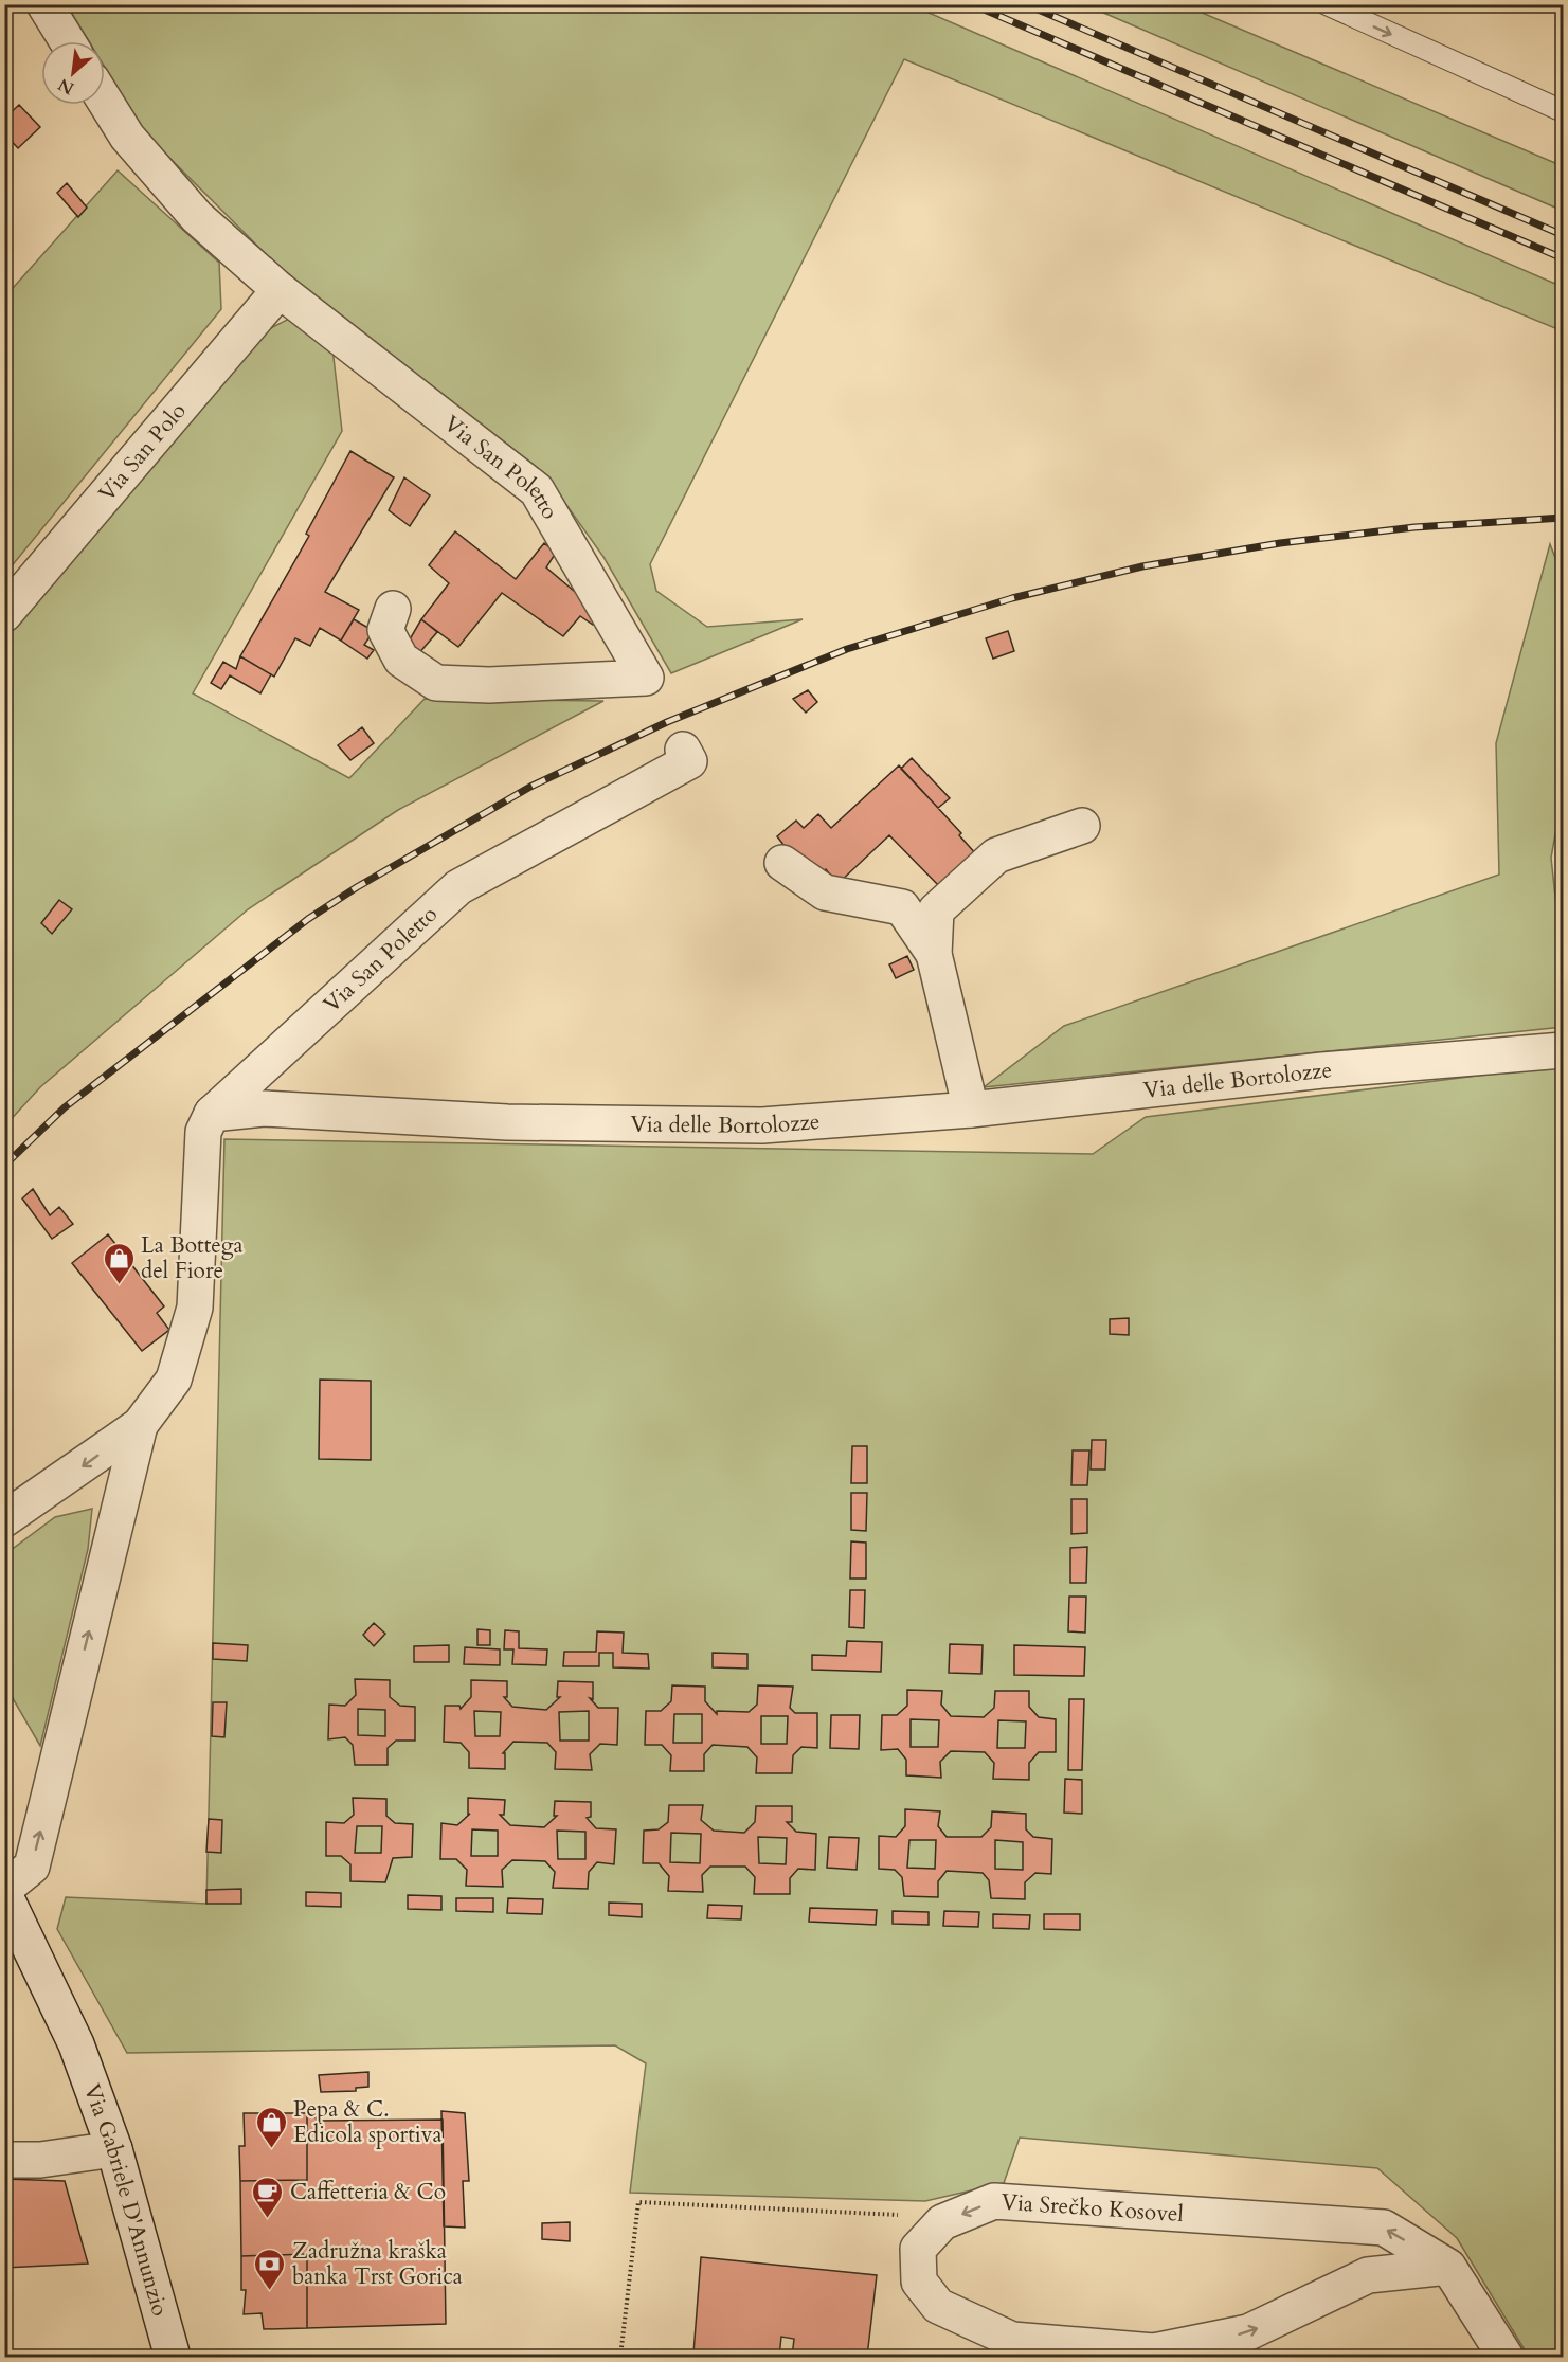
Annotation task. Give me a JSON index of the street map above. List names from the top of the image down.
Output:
{
  "streets": {
    "street": [
      "Via San Polo",
      "Via San Poletto",
      "Via delle Bortolozze",
      "Via Gabriele D'Annunzio",
      "Via Srečko Kosovel"
    ]
  },
  "crossings": [
    ["Via San Polo", "Via San Poletto"],
    ["Via San Poletto", "Via delle Bortolozze"]
  ],
  "places": {
    "shop": ["La Bottega del Fiore", "Pepa & C. Edicola sportiva"],
    "cafe": ["Caffetteria & Co"],
    "bank": ["Zadružna kraška banka Trst Gorica"]
  },
  "north": "bottom left"
}
